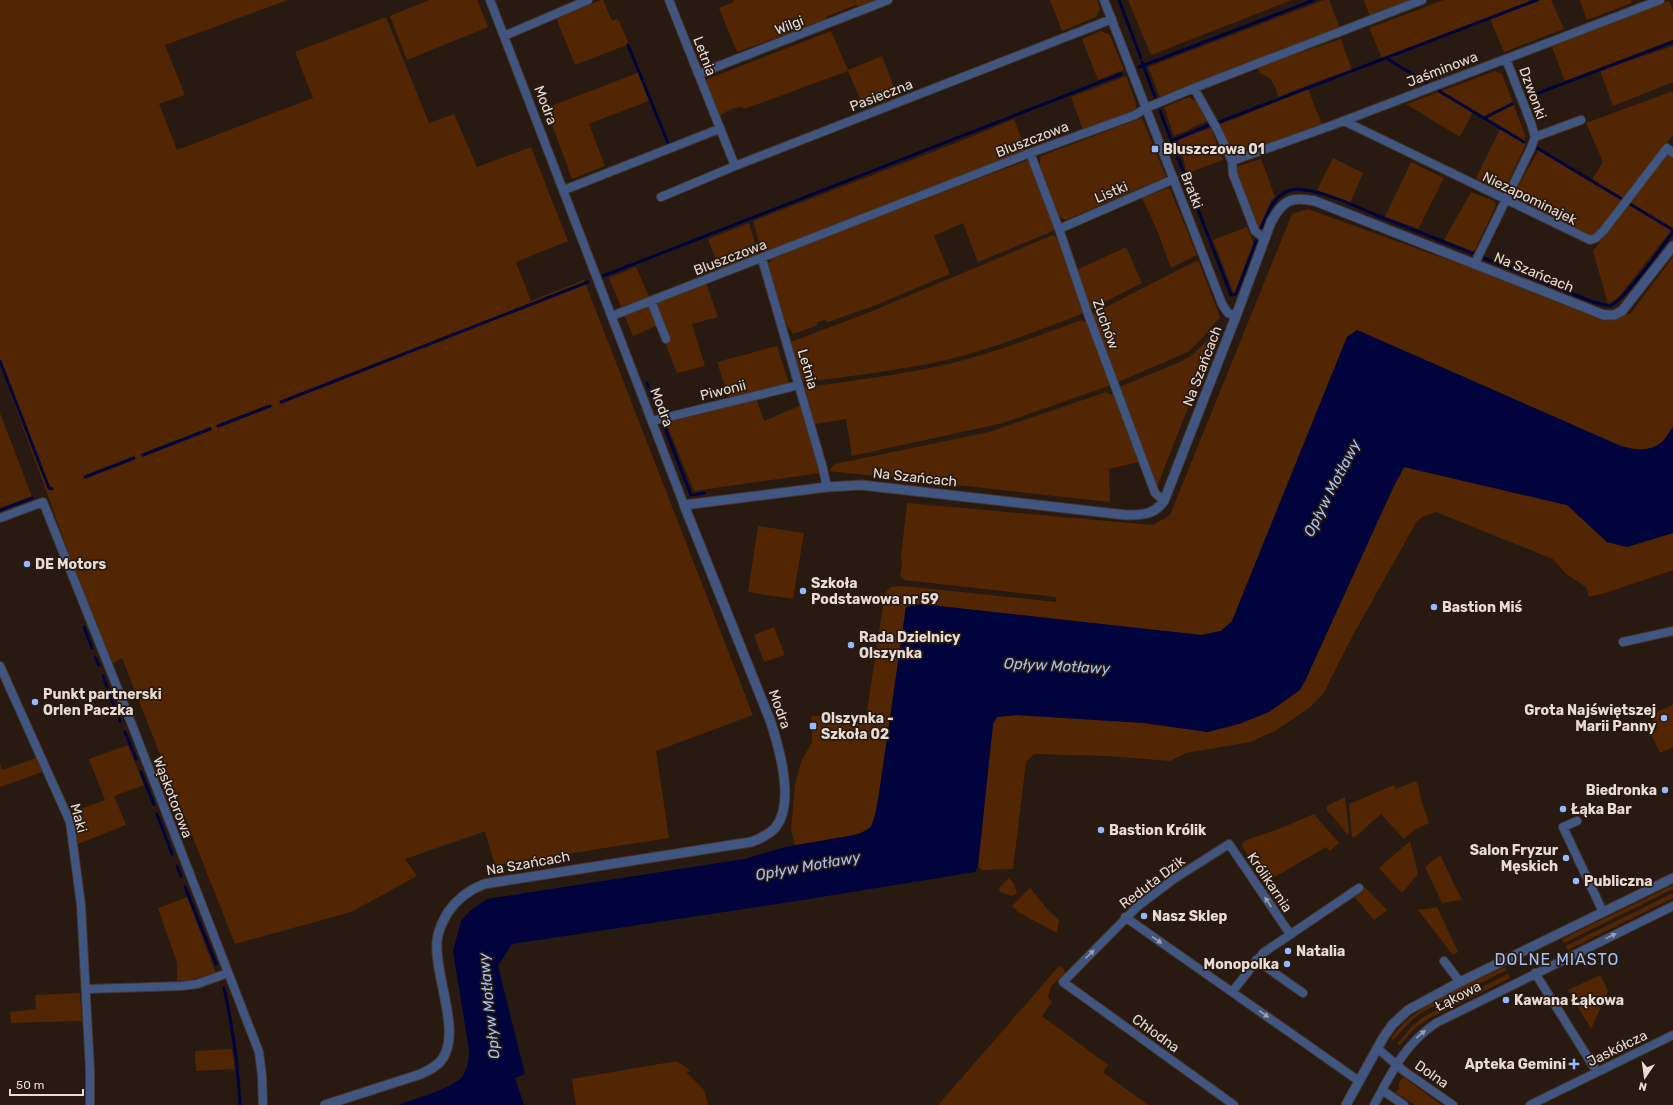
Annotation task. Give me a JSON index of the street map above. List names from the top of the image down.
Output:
{
  "streets": {
    "street": [
      "Wilgi",
      "Letnia",
      "Jaśminowa",
      "Dzwonki",
      "Pasieczna",
      "Modra",
      "Bluszczowa",
      "Bratki",
      "Listki",
      "Niezapominajek",
      "Na Szańcach",
      "Zuchów",
      "Piwonii",
      "Wąskotorowa",
      "Maki",
      "Reduta Dzik",
      "Królikarnia",
      "Łąkowa",
      "Chłodna",
      "Jaskółcza",
      "Dolna"
    ]
  },
  "crossings": [
    ["Wilgi", "Letnia"],
    ["Letnia", "Pasieczna"],
    ["Letnia", "Bluszczowa"],
    ["Letnia", "Na Szańcach"],
    ["Letnia", "Piwonii"],
    ["Jaśminowa", "Dzwonki"],
    ["Jaśminowa", "Niezapominajek"],
    ["Dzwonki", "Niezapominajek"],
    ["Dzwonki", "Na Szańcach"],
    ["Pasieczna", "Bratki"],
    ["Modra", "Bluszczowa"],
    ["Modra", "Na Szańcach"],
    ["Modra", "Piwonii"],
    ["Bluszczowa", "Bratki"],
    ["Bluszczowa", "Zuchów"],
    ["Bratki", "Listki"],
    ["Bratki", "Na Szańcach"],
    ["Listki", "Zuchów"],
    ["Na Szańcach", "Zuchów"],
    ["Reduta Dzik", "Królikarnia"],
    ["Reduta Dzik", "Chłodna"],
    ["Łąkowa", "Dolna"]
  ],
  "one_way": ["Reduta Dzik", "Królikarnia"],
  "districts": ["DOLNE MIASTO"],
  "water": ["Opływ Motławy"],
  "places": {
    "transit": ["Bluszczowa 01", "Olszynka - Szkoła 02"],
    "other": [
      "DE Motors",
      "Szkoła Podstawowa nr 59",
      "Bastion Miś",
      "Rada Dzielnicy Olszynka",
      "Punkt partnerski Orlen Paczka",
      "Grota Najświętszej Marii Panny",
      "Biedronka",
      "Łąka Bar",
      "Bastion Królik",
      "Salon Fryzur Męskich",
      "Publiczna",
      "Nasz Sklep",
      "Natalia",
      "Monopolka",
      "Kawana Łąkowa"
    ],
    "health": ["Apteka Gemini"]
  },
  "scale_bar": "50 m",
  "north": "bottom"
}
